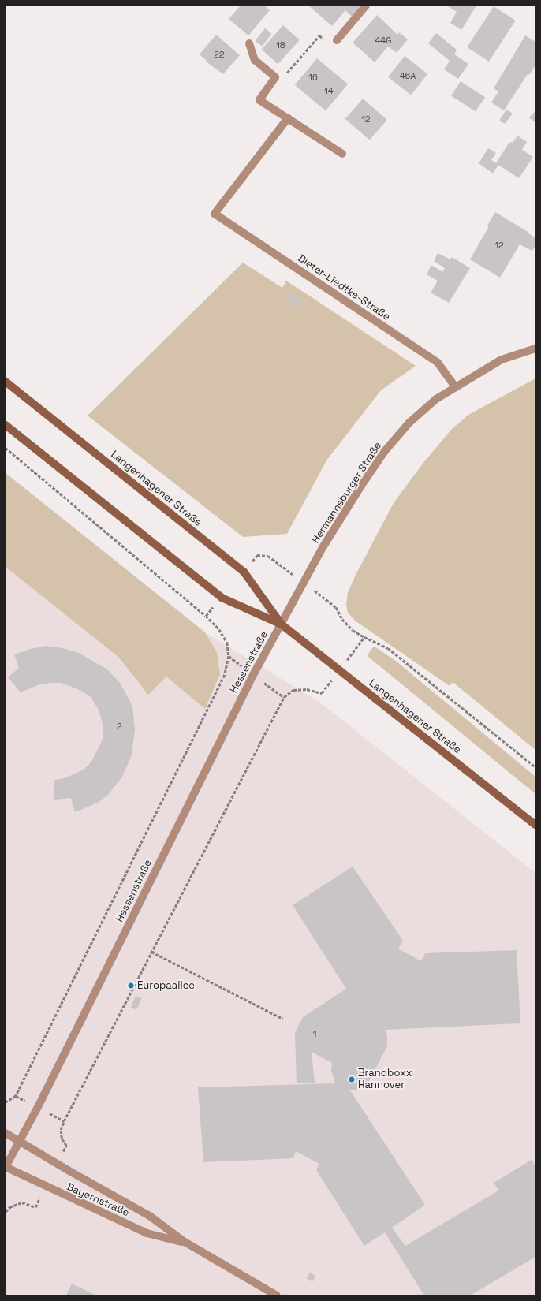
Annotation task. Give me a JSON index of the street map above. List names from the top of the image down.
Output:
{
  "streets": {
    "main road": ["Langenhagener Straße"],
    "street": [
      "Dieter-Liedtke-Straße",
      "Hermannsburger Straße",
      "Hessenstraße",
      "Bayernstraße"
    ]
  },
  "crossings": [
    ["Dieter-Liedtke-Straße", "Hermannsburger Straße"],
    ["Langenhagener Straße", "Hermannsburger Straße"],
    ["Langenhagener Straße", "Hessenstraße"],
    ["Hermannsburger Straße", "Hessenstraße"],
    ["Hessenstraße", "Bayernstraße"]
  ],
  "places": ["Europaallee", "Brandboxx Hannover"],
  "house_numbers": [
    "44G",
    "18",
    "22",
    "46A",
    "16",
    "14",
    "12",
    "12",
    "2",
    "1"
  ]
}
